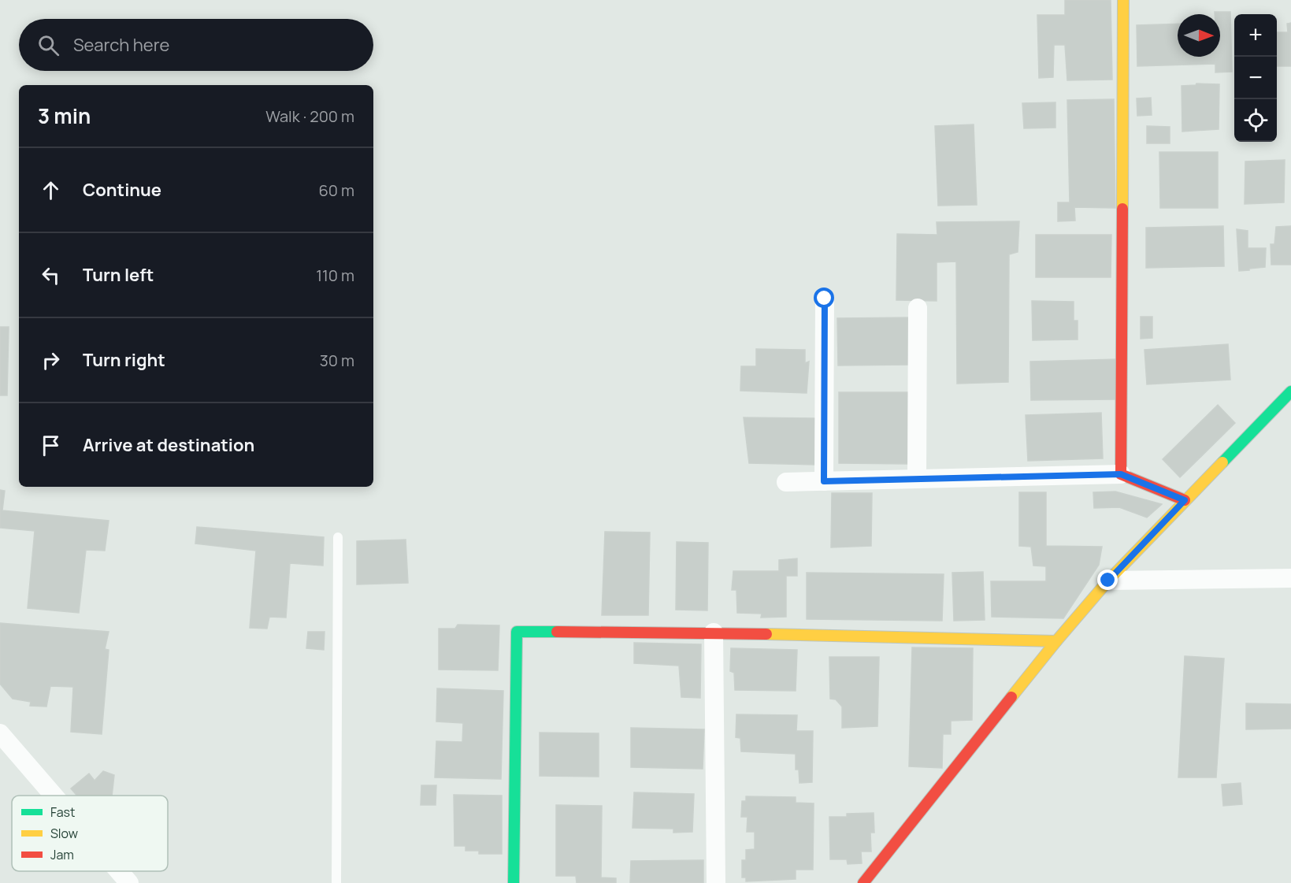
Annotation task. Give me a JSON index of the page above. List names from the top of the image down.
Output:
{
  "legend": ["Fast", "Slow", "Jam"],
  "north": "right",
  "page": {
    "map_buttons": ["+", "−"],
    "search": "Search here",
    "heading": ["3 min", "Walk · 200 m"],
    "list": [
      ["Continue", "60 m"],
      ["Turn left", "110 m"],
      ["Turn right", "30 m"],
      "Arrive at destination"
    ]
  }
}
